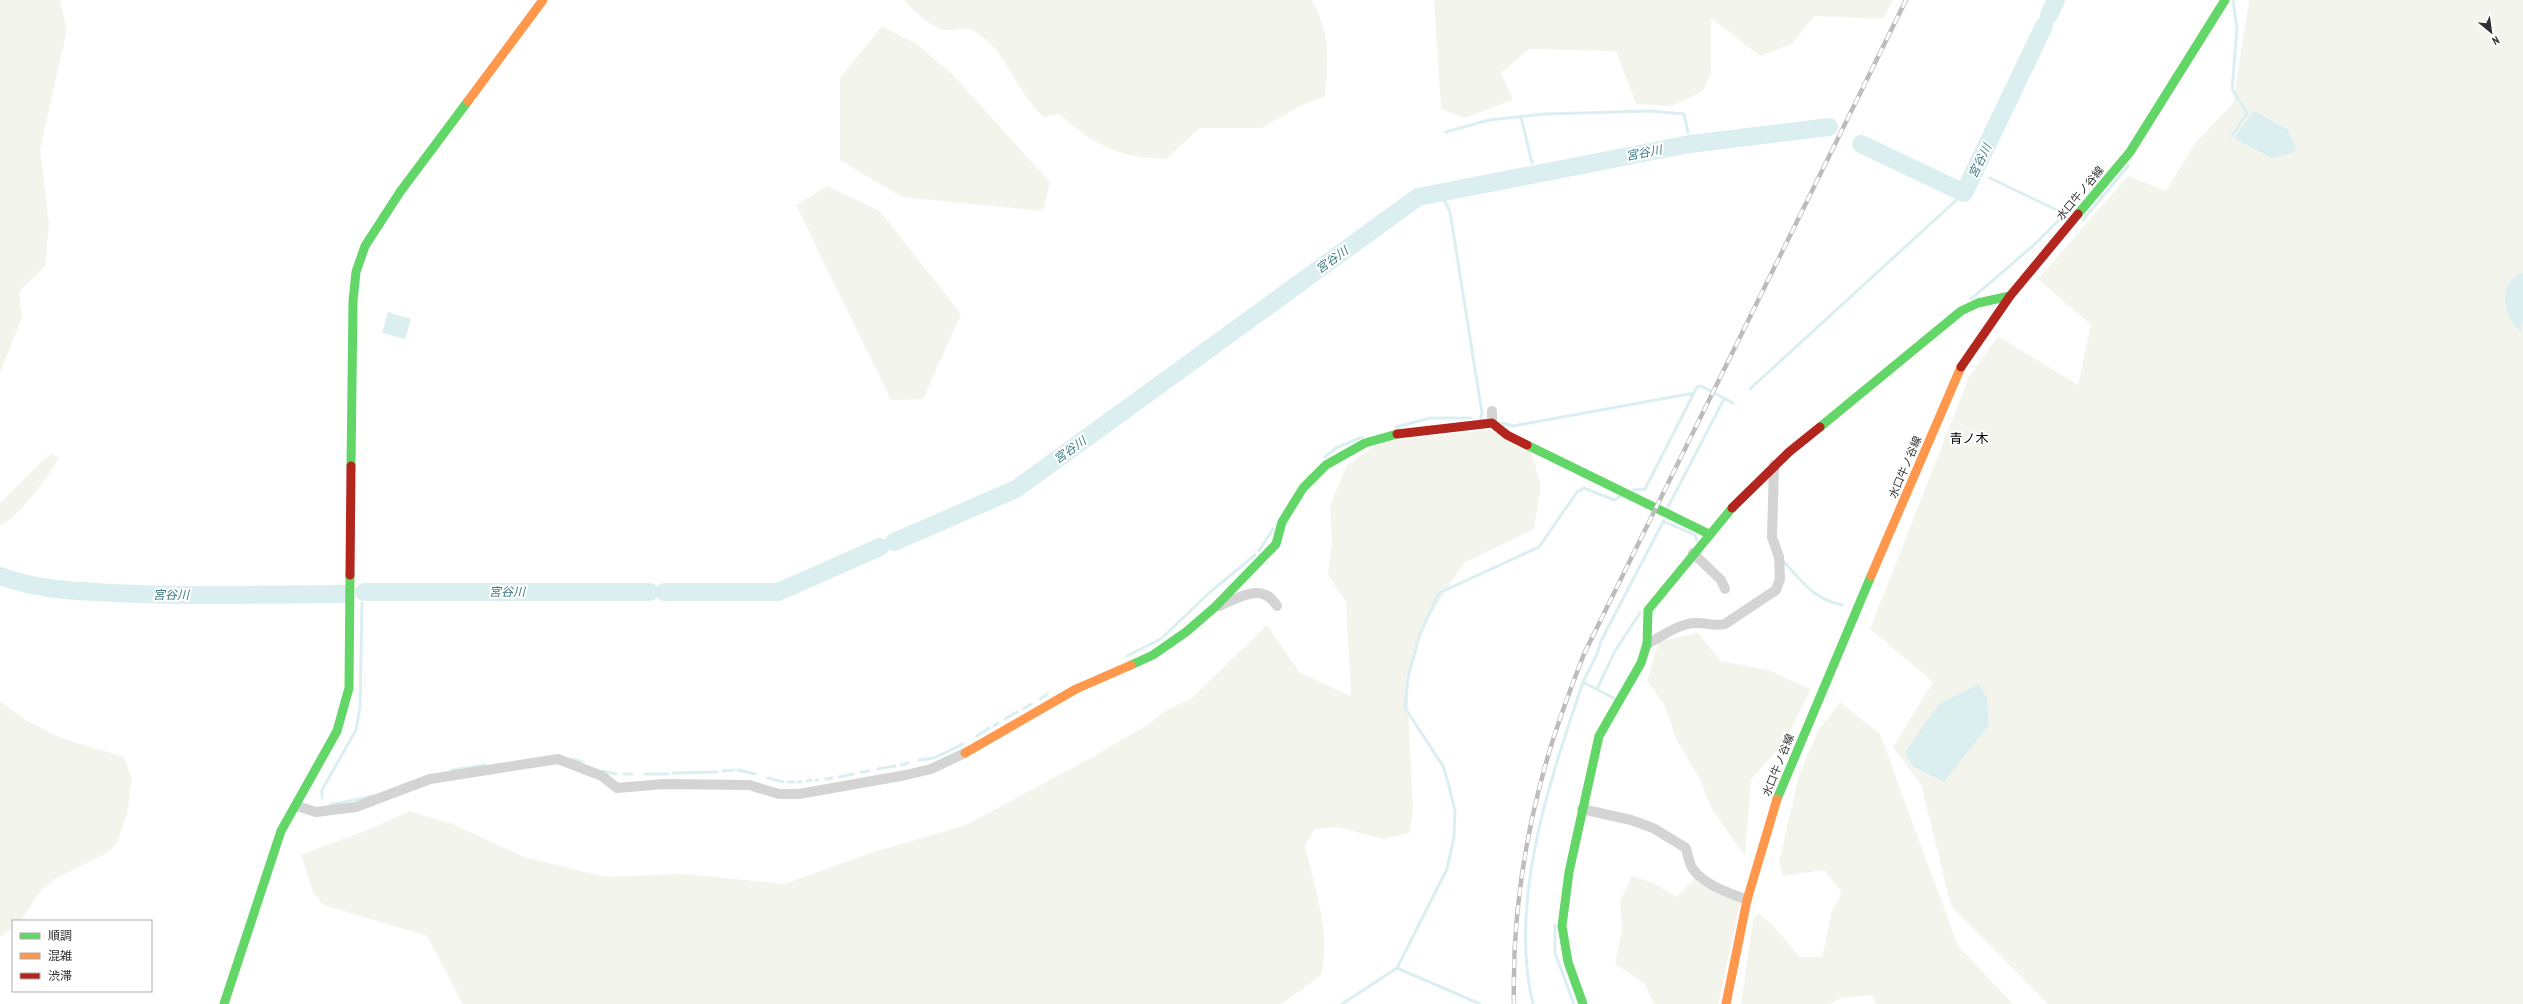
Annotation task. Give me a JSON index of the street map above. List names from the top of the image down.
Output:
{
  "streets": {
    "street": ["水口牛ノ谷線"]
  },
  "districts": ["青ノ木"],
  "water": ["宮谷川"],
  "legend": ["順調", "混雑", "渋滞"],
  "north": "bottom right"
}
